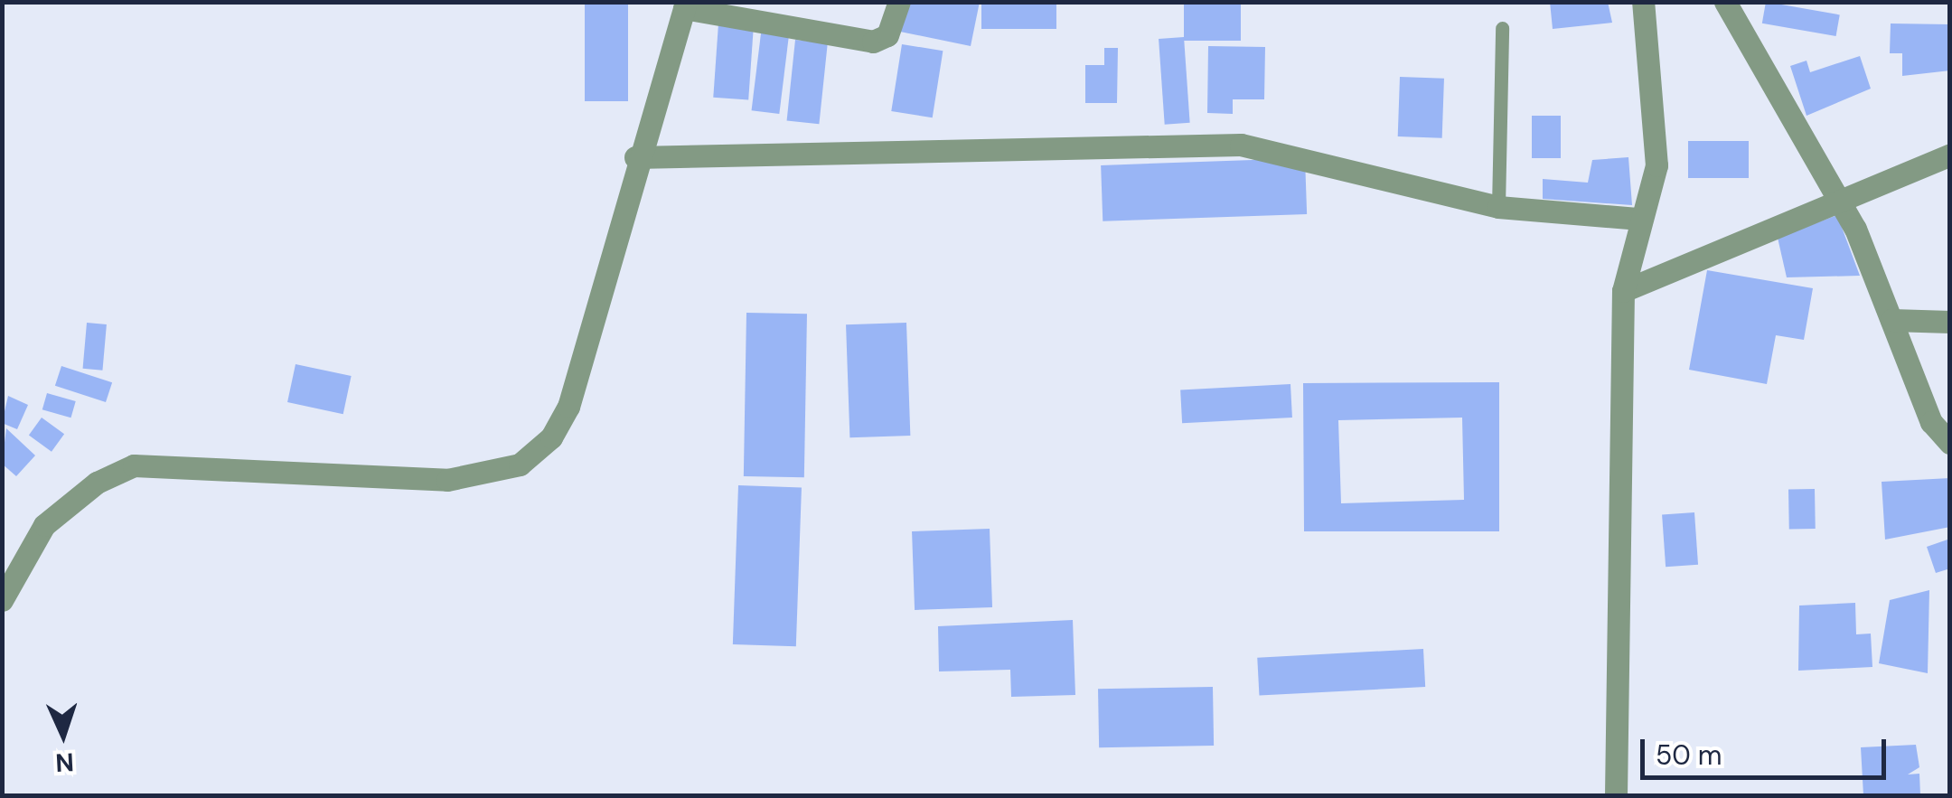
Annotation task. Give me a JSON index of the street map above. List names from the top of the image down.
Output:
{
  "scale_bar": "50 m",
  "north": "bottom"
}
